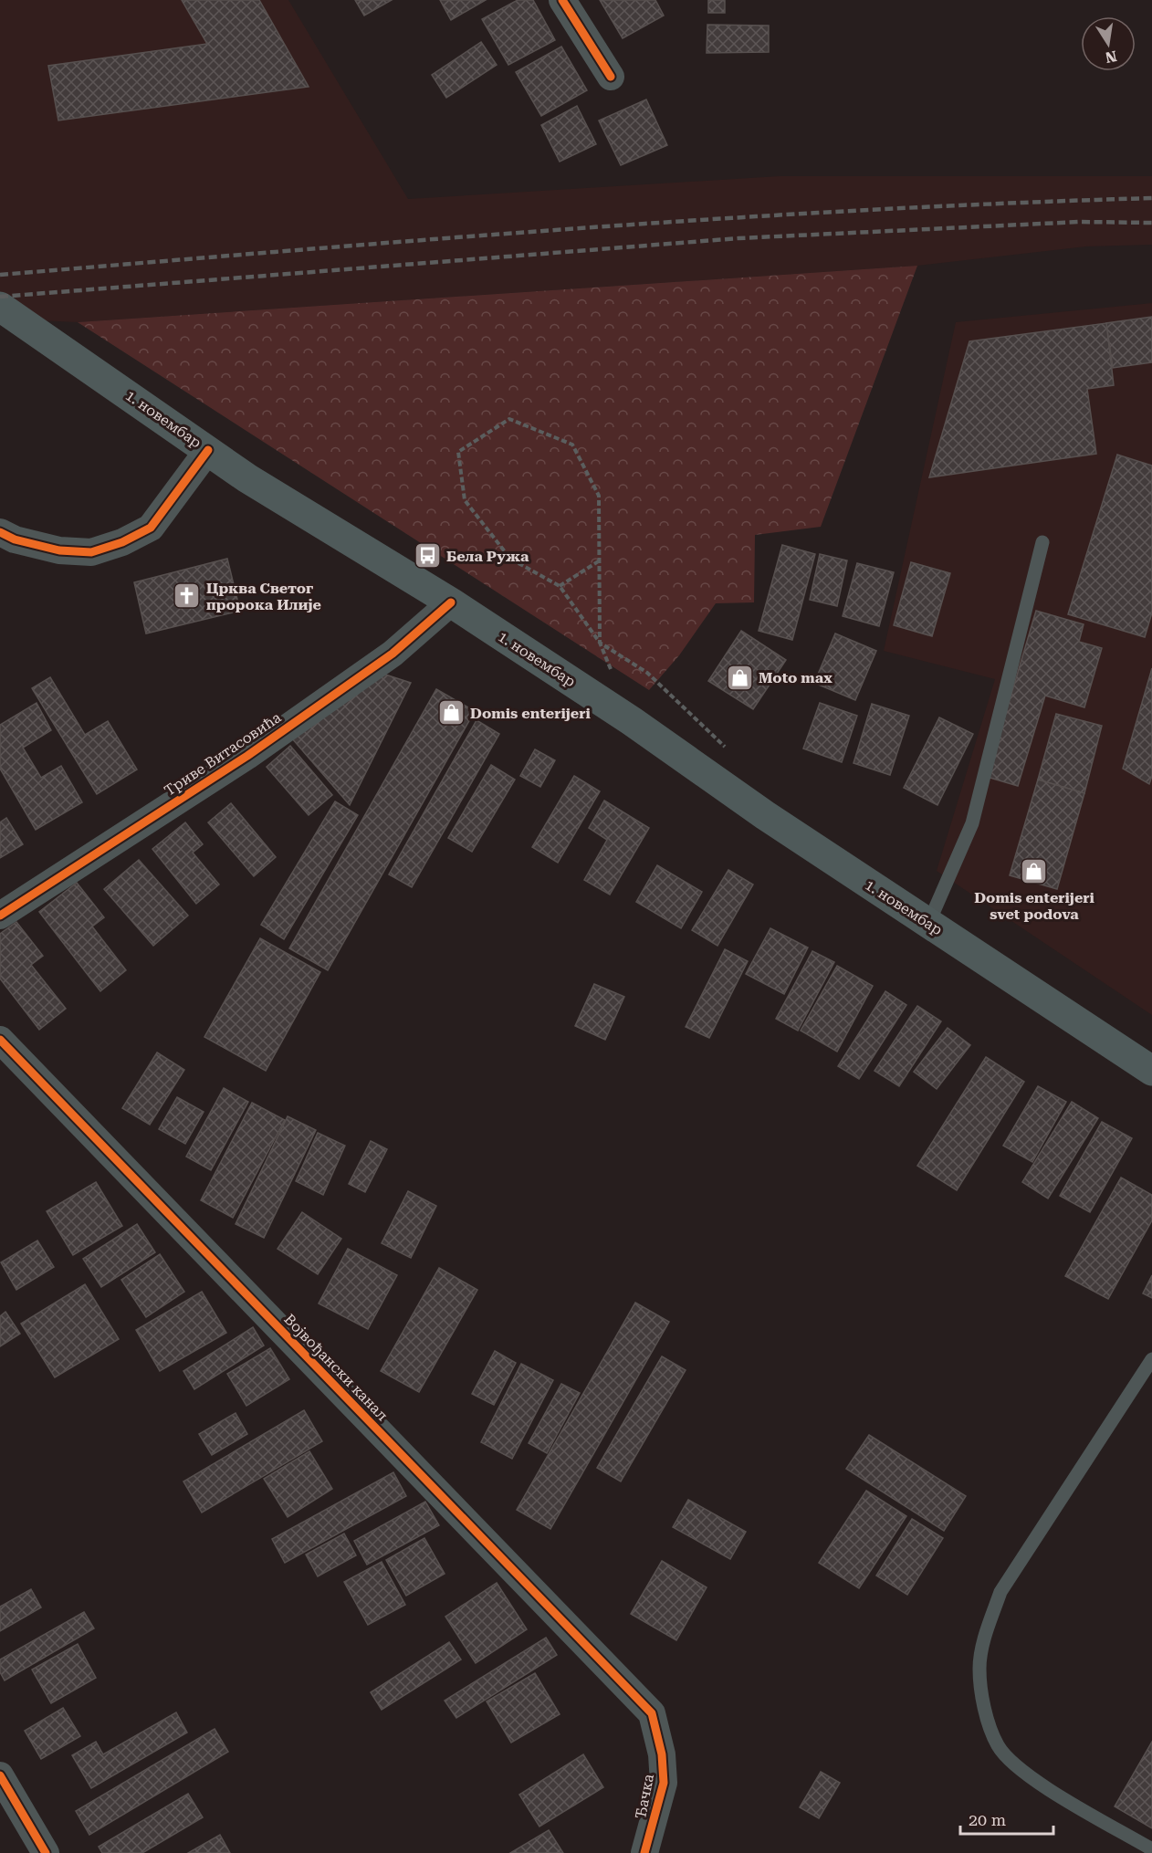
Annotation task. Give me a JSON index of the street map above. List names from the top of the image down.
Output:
{
  "streets": {
    "main road": ["1. новембар"],
    "street": ["Триве Витасовића", "Војвођански канал", "Ђачка"]
  },
  "crossings": [
    ["1. новембар", "Триве Витасовића"],
    ["Војвођански канал", "Ђачка"]
  ],
  "places": {
    "bus stop": ["Бела Ружа"],
    "church": ["Црква Светог пророка Илије"],
    "shop": ["Moto max", "Domis enterijeri", "Domis enterijeri svet podova"]
  },
  "scale_bar": "20 m",
  "north": "bottom"
}
